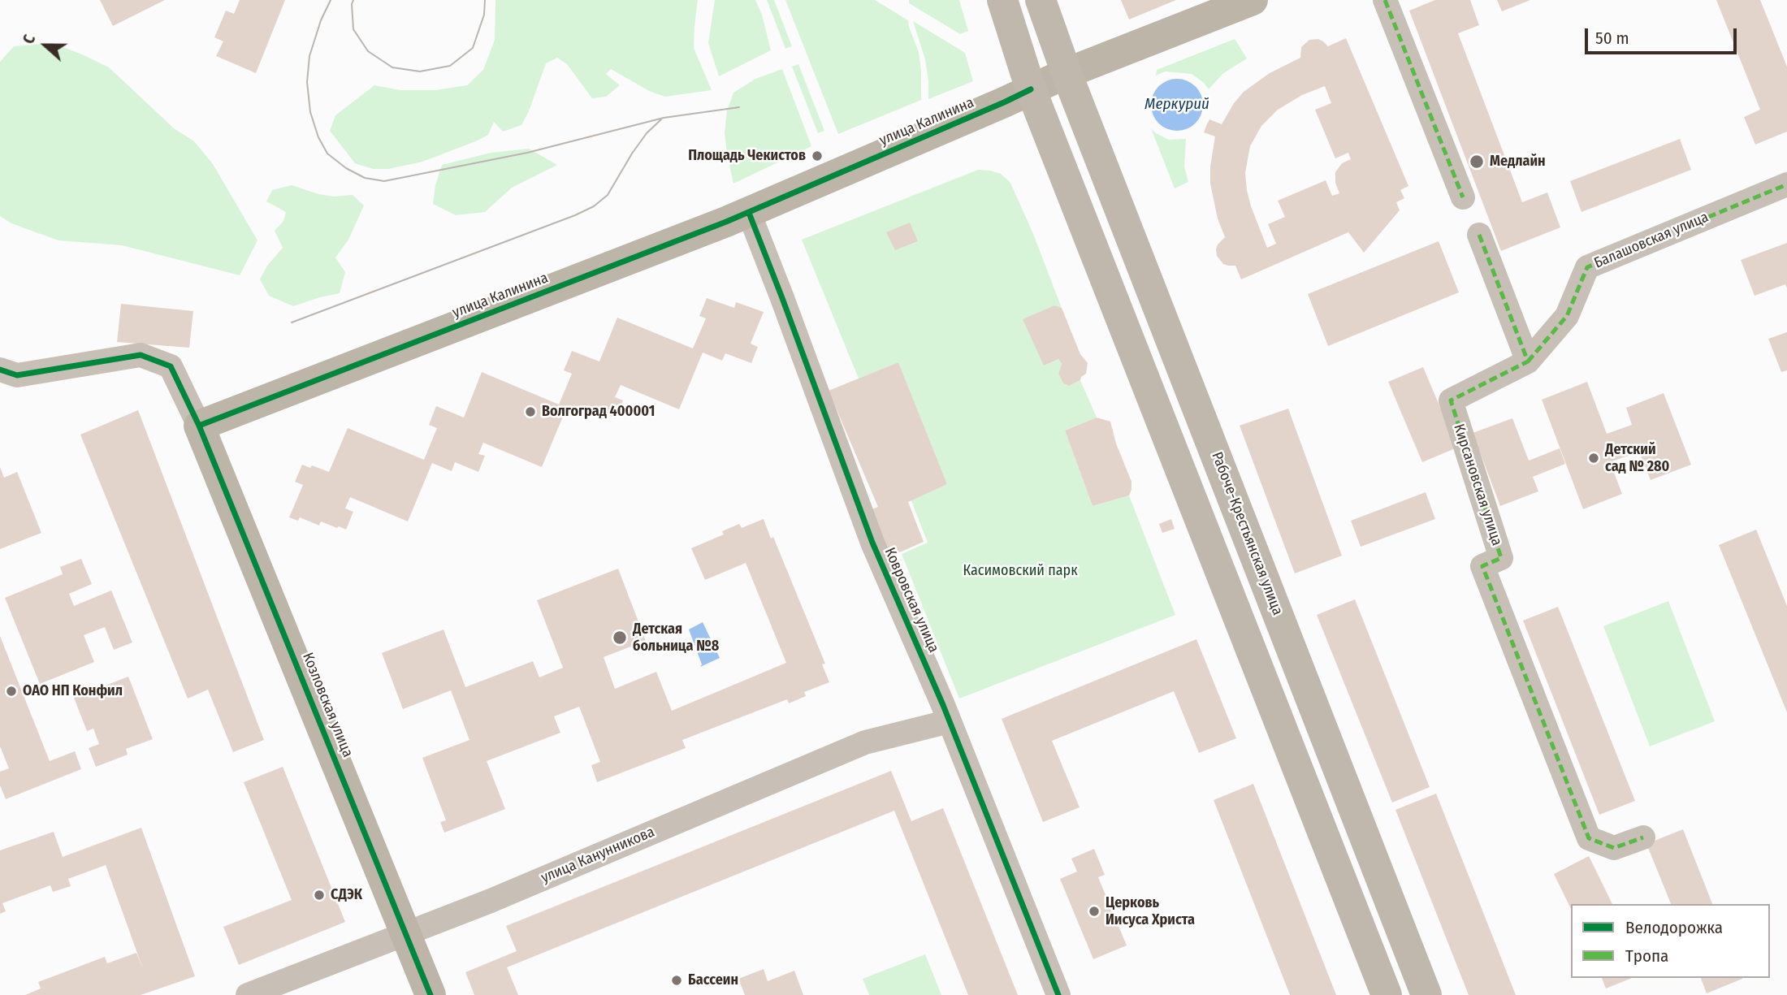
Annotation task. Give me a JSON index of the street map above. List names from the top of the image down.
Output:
{
  "streets": {
    "main road": ["Рабоче-Крестьянская улица"],
    "street": [
      "улица Калинина",
      "Балашовская улица",
      "Кирсановская улица",
      "Ковровская улица",
      "Козловская улица",
      "улица Канунникова"
    ]
  },
  "crossings": [
    ["улица Калинина", "Рабоче-Крестьянская улица"],
    ["улица Калинина", "Ковровская улица"],
    ["улица Калинина", "Козловская улица"],
    ["Балашовская улица", "Кирсановская улица"],
    ["Ковровская улица", "улица Канунникова"],
    ["Козловская улица", "улица Канунникова"]
  ],
  "water": ["Меркурий"],
  "parks": ["Касимовский парк"],
  "places": [
    "Площадь Чекистов",
    "Медлайн",
    "Волгоград 400001",
    "Детский сад № 280",
    "Детская больница №8",
    "ОАО НП Конфил",
    "СДЭК",
    "Церковь Иисуса Христа",
    "Бассеин"
  ],
  "legend": ["Велодорожка", "Тропа"],
  "scale_bar": "50 m",
  "north": "left"
}
